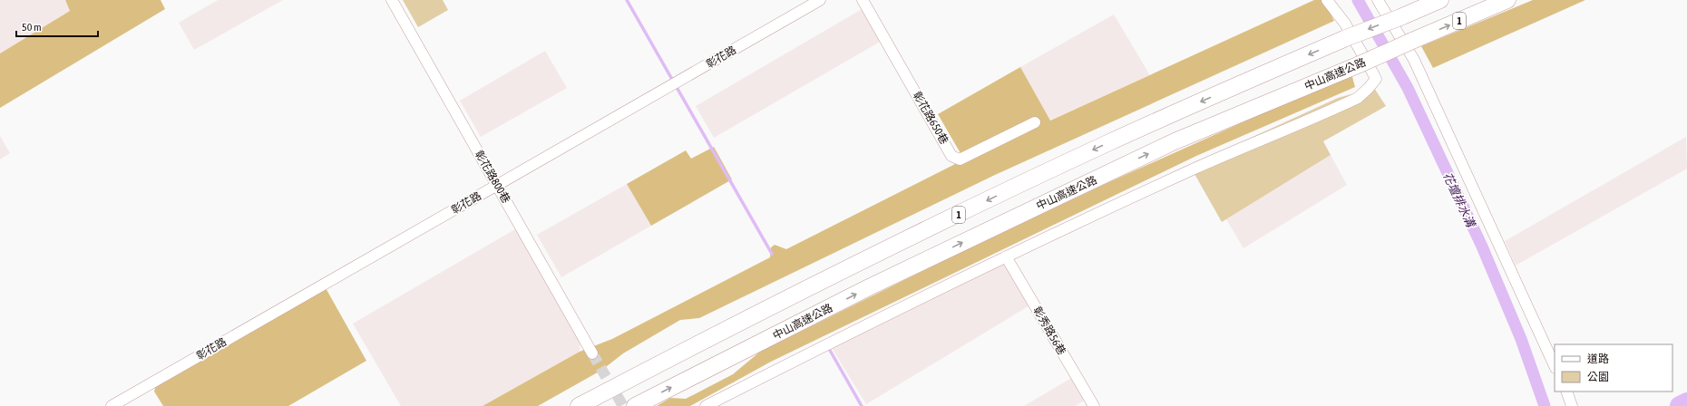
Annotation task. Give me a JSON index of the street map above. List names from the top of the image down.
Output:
{
  "streets": {
    "highway": ["1", "中山高速公路"],
    "street": [
      "彰花路",
      "彰花路650巷",
      "彰花路800巷",
      "彰秀路56巷"
    ]
  },
  "crossings": [
    ["彰花路", "彰花路800巷"]
  ],
  "water": ["花壇排水溝"],
  "legend": ["道路", "公園"],
  "scale_bar": "50 m"
}
